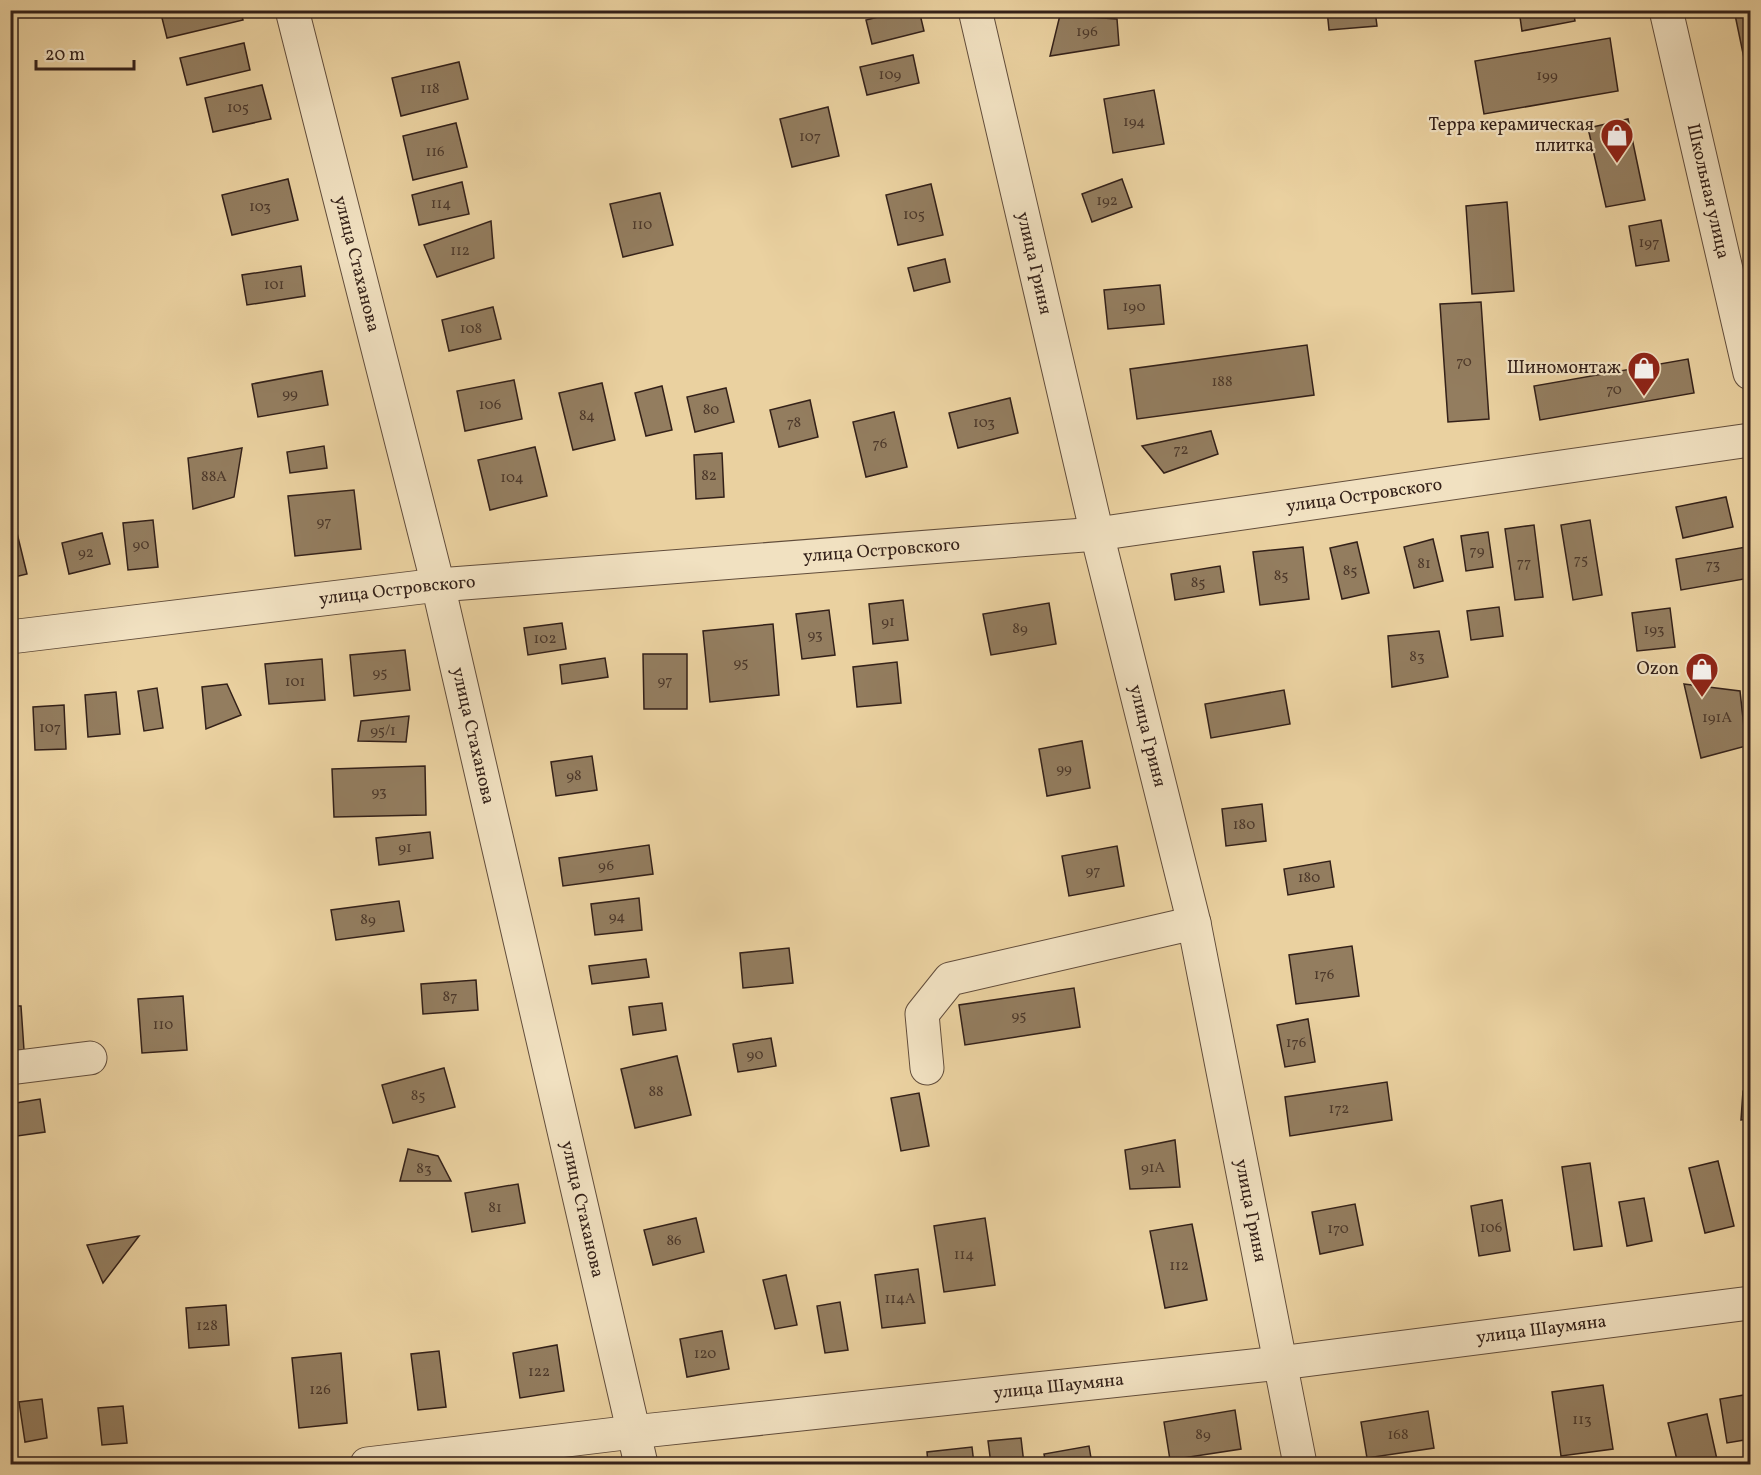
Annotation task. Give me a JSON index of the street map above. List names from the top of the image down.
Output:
{
  "streets": {
    "street": [
      "Школьная улица",
      "улица Гриня",
      "улица Стаханова",
      "улица Островского",
      "улица Шаумяна"
    ]
  },
  "crossings": [
    ["улица Гриня", "улица Островского"],
    ["улица Гриня", "улица Шаумяна"],
    ["улица Стаханова", "улица Островского"],
    ["улица Стаханова", "улица Шаумяна"]
  ],
  "places": {
    "shop": ["Терра керамическая плитка", "Шиномонтаж", "Ozon"]
  },
  "house_numbers": [
    "196",
    "109",
    "199",
    "118",
    "105",
    "194",
    "107",
    "116",
    "192",
    "114",
    "103",
    "105",
    "110",
    "197",
    "112",
    "101",
    "190",
    "108",
    "70",
    "188",
    "70",
    "99",
    "106",
    "80",
    "84",
    "78",
    "103",
    "76",
    "72",
    "82",
    "88А",
    "104",
    "97",
    "90",
    "79",
    "92",
    "75",
    "77",
    "81",
    "73",
    "85",
    "85",
    "85",
    "91",
    "89",
    "193",
    "93",
    "102",
    "83",
    "95",
    "95",
    "97",
    "101",
    "191А",
    "107",
    "95/1",
    "99",
    "98",
    "93",
    "180",
    "91",
    "96",
    "97",
    "180",
    "94",
    "89",
    "176",
    "87",
    "95",
    "110",
    "176",
    "90",
    "88",
    "85",
    "172",
    "91А",
    "83",
    "81",
    "106",
    "170",
    "86",
    "114",
    "112",
    "114А",
    "128",
    "120",
    "122",
    "126",
    "113",
    "89",
    "168"
  ],
  "scale_bar": "20 m"
}
